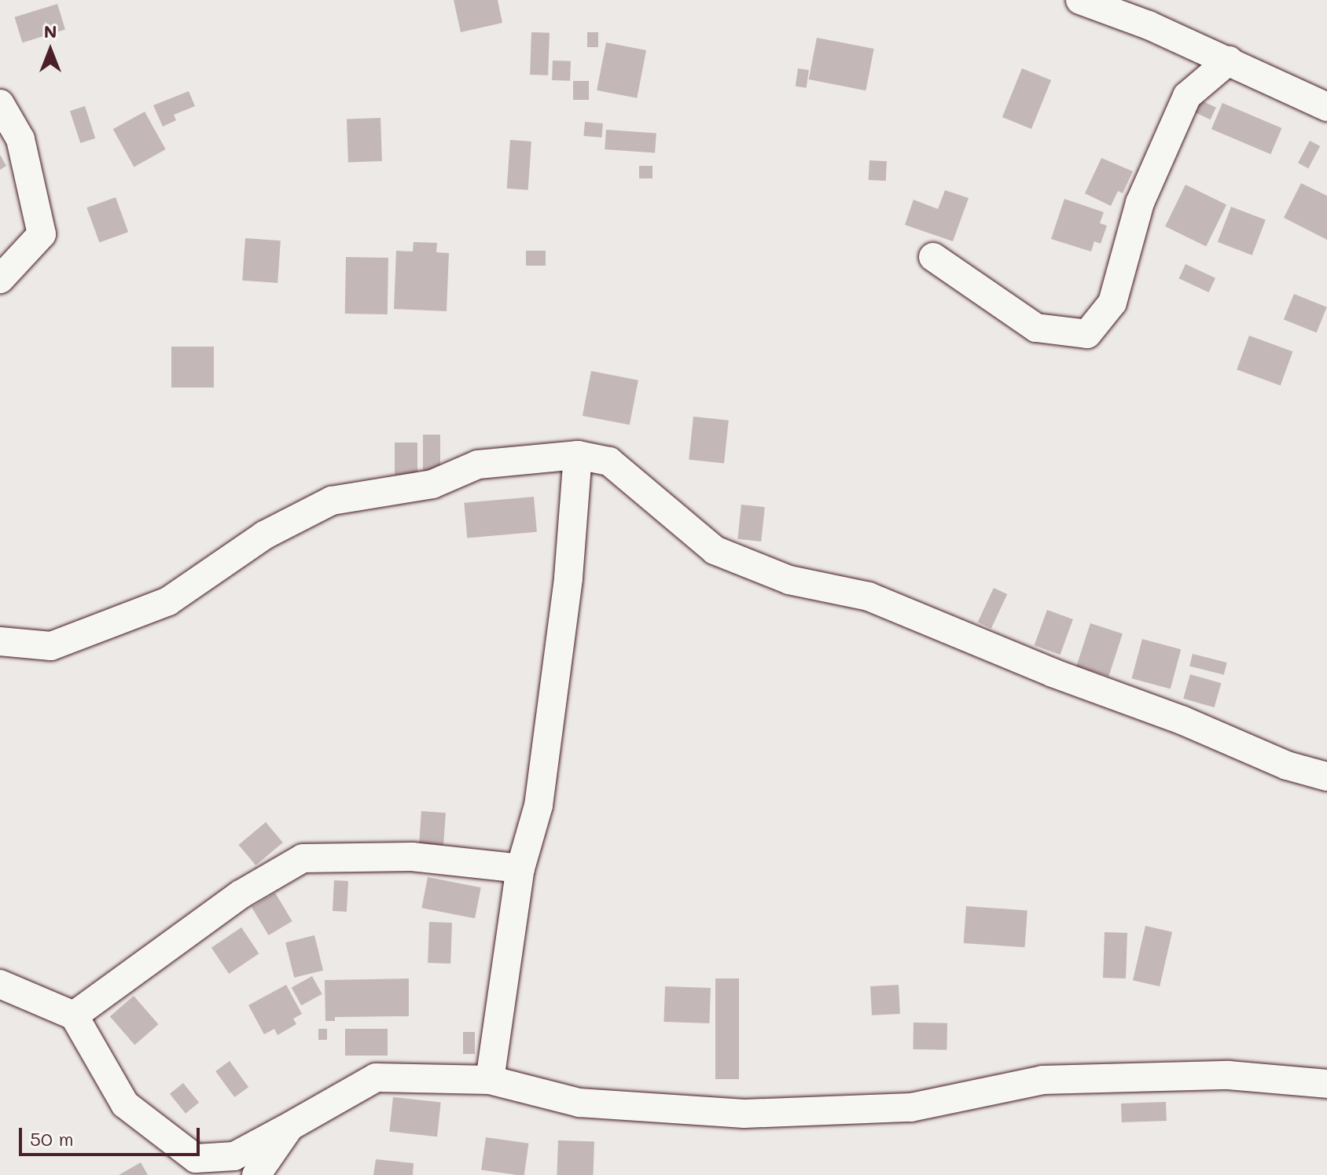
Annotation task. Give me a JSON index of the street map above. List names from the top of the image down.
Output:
{
  "scale_bar": "50 m",
  "north": "top"
}
